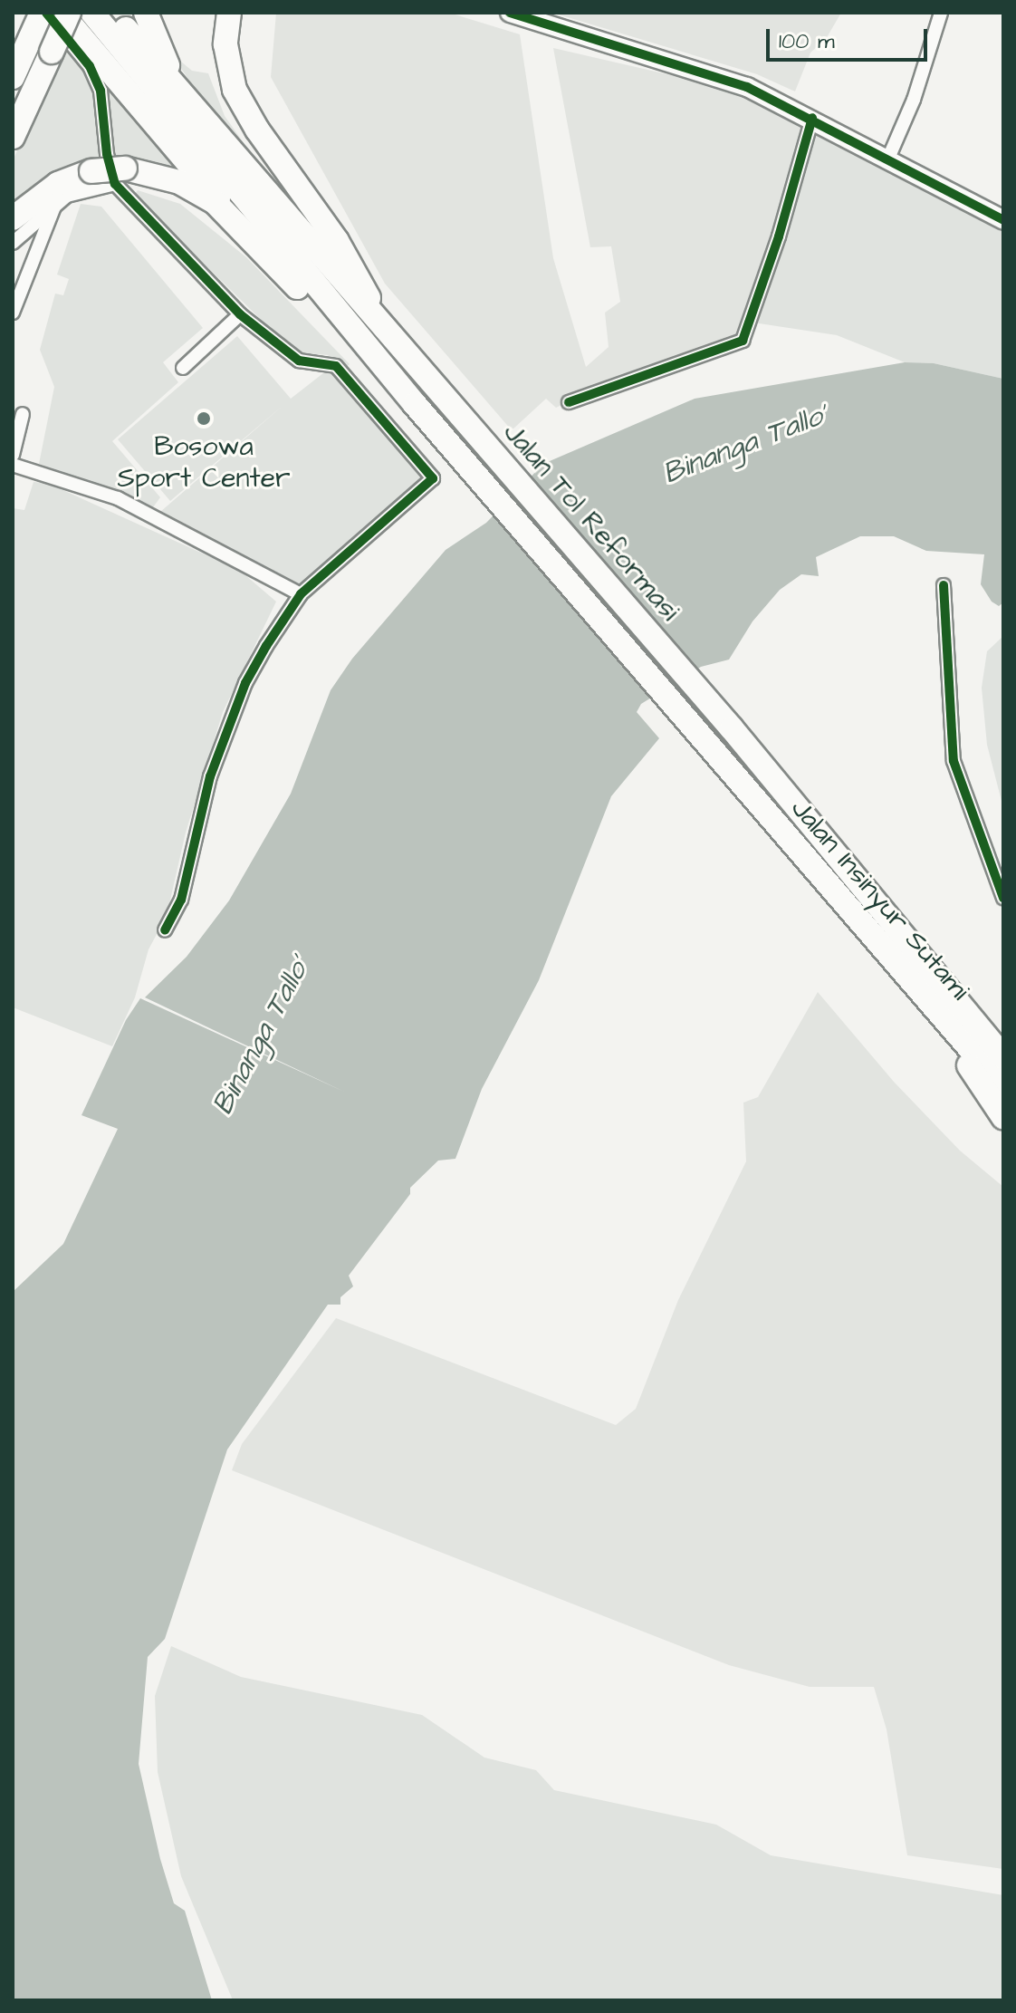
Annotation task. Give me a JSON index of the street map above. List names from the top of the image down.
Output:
{
  "streets": {
    "highway": ["Jalan Tol Reformasi", "Jalan Insinyur Sutami"]
  },
  "crossings": [
    ["Jalan Tol Reformasi", "Jalan Insinyur Sutami"]
  ],
  "water": ["Binanga Tallo'"],
  "places": ["Bosowa Sport Center"],
  "scale_bar": "100 m"
}
